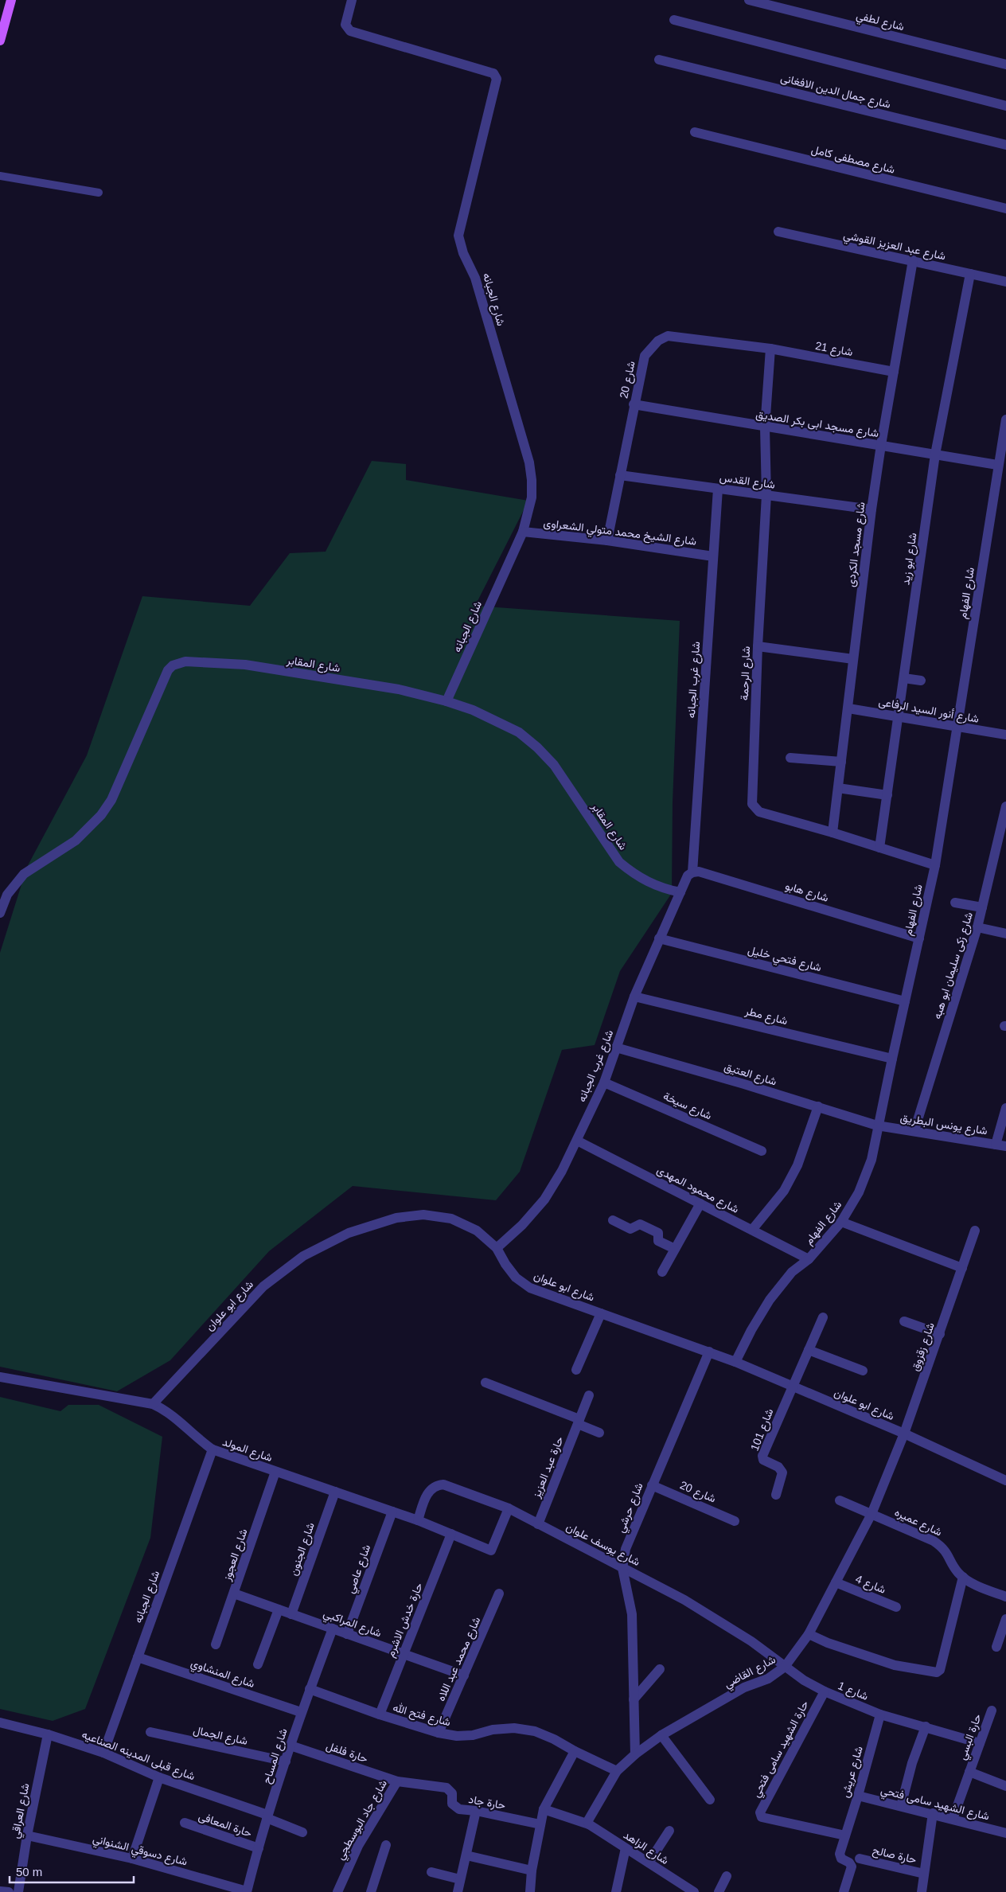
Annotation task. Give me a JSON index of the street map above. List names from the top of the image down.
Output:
{
  "streets": {
    "street": [
      "شارع لطفي",
      "شارع جمال الدين الافغانى",
      "شارع مصطفى كامل",
      "شارع عبد العزيز القوشي",
      "شارع الجبانه",
      "شارع 21",
      "شارع 20",
      "شارع مسجد ابى بكر الصديق",
      "شارع القدس",
      "شارع الشيخ محمد متولي الشعراوى",
      "شارع مسجد الكردى",
      "شارع ابو زيد",
      "شارع الفهام",
      "شارع المقابر",
      "شارع الرحمة",
      "شارع غرب الجبانه",
      "شارع أنور السيد الرفاعى",
      "شارع هابو",
      "شارع فتحي خليل",
      "شارع زكى سليمان ابو هبه",
      "شارع مطر",
      "شارع العتيق",
      "شارع سيخة",
      "شارع يونس البطريق",
      "شارع محمود المهدى",
      "شارع ابو علوان",
      "شارع زقزوق",
      "شارع 101",
      "شارع المولد",
      "حارة عبد العزيز",
      "شارع حرشي",
      "شارع عميره",
      "شارع يوسف علوان",
      "شارع الجنون",
      "شارع العجوز",
      "شارع عاصي",
      "شارع 4",
      "حارة خدش الاشرم",
      "شارع المراكبي",
      "شارع محمد عبد اللاه",
      "شارع القاضي",
      "شارع المنشاوي",
      "شارع 1",
      "شارع فتح الله",
      "شارع الجمال",
      "حارة البسي",
      "حارة الشهيد سامى فتحي",
      "حارة فلفل",
      "شارع قبلى المدينه الصناعيه",
      "شارع المساح",
      "شارع عريش",
      "حارة جاد",
      "شارع الشهيد سامى فتحي",
      "شارع العراقي",
      "شارع جاد البوسطجي",
      "حارة المعافى",
      "شارع الزاهد",
      "شارع دسوقي الشنواني",
      "حارة صالح"
    ]
  },
  "crossings": [
    ["شارع عبد العزيز القوشي", "شارع مسجد الكردى"],
    ["شارع عبد العزيز القوشي", "شارع ابو زيد"],
    ["شارع الجبانه", "شارع الشيخ محمد متولي الشعراوى"],
    ["شارع الجبانه", "شارع المقابر"],
    ["شارع الجبانه", "شارع المولد"],
    ["شارع الجبانه", "شارع المنشاوي"],
    ["شارع الجبانه", "شارع قبلى المدينه الصناعيه"],
    ["شارع 21", "شارع 20"],
    ["شارع 21", "شارع مسجد الكردى"],
    ["شارع 21", "شارع الرحمة"],
    ["شارع 20", "شارع مسجد ابى بكر الصديق"],
    ["شارع 20", "شارع القدس"],
    ["شارع 20", "شارع الشيخ محمد متولي الشعراوى"],
    ["شارع 20", "شارع الرحمة"],
    ["شارع 20", "شارع حرشي"],
    ["شارع مسجد ابى بكر الصديق", "شارع مسجد الكردى"],
    ["شارع مسجد ابى بكر الصديق", "شارع ابو زيد"],
    ["شارع مسجد ابى بكر الصديق", "شارع الفهام"],
    ["شارع مسجد ابى بكر الصديق", "شارع الرحمة"],
    ["شارع القدس", "شارع مسجد الكردى"],
    ["شارع القدس", "شارع الرحمة"],
    ["شارع القدس", "شارع غرب الجبانه"],
    ["شارع الشيخ محمد متولي الشعراوى", "شارع غرب الجبانه"],
    ["شارع مسجد الكردى", "شارع الرحمة"],
    ["شارع مسجد الكردى", "شارع أنور السيد الرفاعى"],
    ["شارع ابو زيد", "شارع الرحمة"],
    ["شارع ابو زيد", "شارع أنور السيد الرفاعى"],
    ["شارع الفهام", "شارع الرحمة"],
    ["شارع الفهام", "شارع أنور السيد الرفاعى"],
    ["شارع الفهام", "شارع هابو"],
    ["شارع الفهام", "شارع فتحي خليل"],
    ["شارع الفهام", "شارع مطر"],
    ["شارع الفهام", "شارع العتيق"],
    ["شارع الفهام", "شارع يونس البطريق"],
    ["شارع الفهام", "شارع محمود المهدى"],
    ["شارع الفهام", "شارع ابو علوان"],
    ["شارع المقابر", "شارع غرب الجبانه"],
    ["شارع غرب الجبانه", "شارع هابو"],
    ["شارع غرب الجبانه", "شارع فتحي خليل"],
    ["شارع غرب الجبانه", "شارع مطر"],
    ["شارع غرب الجبانه", "شارع العتيق"],
    ["شارع غرب الجبانه", "شارع سيخة"],
    ["شارع غرب الجبانه", "شارع محمود المهدى"],
    ["شارع غرب الجبانه", "شارع ابو علوان"],
    ["شارع زكى سليمان ابو هبه", "شارع يونس البطريق"],
    ["شارع العتيق", "شارع يونس البطريق"],
    ["شارع ابو علوان", "شارع زقزوق"],
    ["شارع ابو علوان", "شارع 101"],
    ["شارع ابو علوان", "شارع المولد"],
    ["شارع ابو علوان", "شارع حرشي"],
    ["شارع ابو علوان", "شارع القاضي"],
    ["شارع زقزوق", "شارع القاضي"],
    ["شارع المولد", "شارع يوسف علوان"],
    ["شارع المولد", "شارع الجنون"],
    ["شارع المولد", "شارع العجوز"],
    ["شارع المولد", "شارع عاصي"],
    ["شارع المولد", "حارة خدش الاشرم"],
    ["حارة عبد العزيز", "شارع يوسف علوان"],
    ["شارع حرشي", "شارع يوسف علوان"],
    ["شارع حرشي", "شارع القاضي"],
    ["شارع عميره", "شارع القاضي"],
    ["شارع يوسف علوان", "شارع القاضي"],
    ["شارع يوسف علوان", "شارع 1"],
    ["شارع الجنون", "شارع المراكبي"],
    ["شارع العجوز", "شارع المراكبي"],
    ["شارع عاصي", "شارع المراكبي"],
    ["شارع 4", "شارع القاضي"],
    ["حارة خدش الاشرم", "شارع المراكبي"],
    ["حارة خدش الاشرم", "شارع فتح الله"],
    ["شارع المراكبي", "شارع محمد عبد اللاه"],
    ["شارع المراكبي", "شارع المساح"],
    ["شارع محمد عبد اللاه", "شارع فتح الله"],
    ["شارع القاضي", "شارع 1"],
    ["شارع القاضي", "شارع فتح الله"],
    ["شارع القاضي", "شارع الزاهد"],
    ["شارع المنشاوي", "شارع المساح"],
    ["شارع 1", "حارة البسي"],
    ["شارع 1", "حارة الشهيد سامى فتحي"],
    ["شارع 1", "شارع عريش"],
    ["شارع فتح الله", "شارع المساح"],
    ["شارع الجمال", "شارع المساح"],
    ["حارة البسي", "شارع الشهيد سامى فتحي"],
    ["حارة الشهيد سامى فتحي", "شارع عريش"],
    ["حارة فلفل", "شارع المساح"],
    ["حارة فلفل", "حارة جاد"],
    ["حارة فلفل", "شارع جاد البوسطجي"],
    ["شارع قبلى المدينه الصناعيه", "شارع المساح"],
    ["شارع قبلى المدينه الصناعيه", "شارع العراقي"],
    ["شارع المساح", "حارة المعافى"],
    ["شارع المساح", "شارع دسوقي الشنواني"],
    ["شارع عريش", "شارع الشهيد سامى فتحي"],
    ["حارة جاد", "شارع جاد البوسطجي"],
    ["شارع العراقي", "شارع دسوقي الشنواني"]
  ],
  "scale_bar": "50 m"
}
